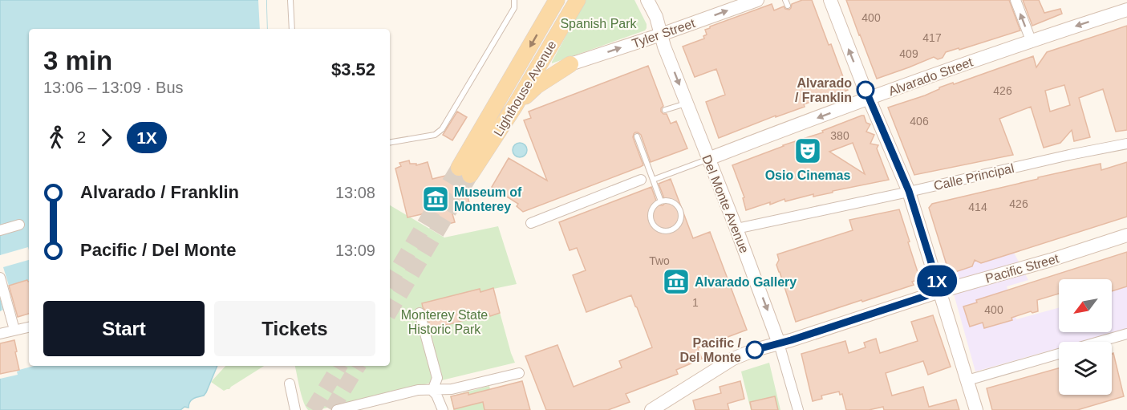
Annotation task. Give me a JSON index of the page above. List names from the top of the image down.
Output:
{
  "streets": {
    "main road": [
      "Tyler Street",
      "Alvarado Street",
      "Lighthouse Avenue",
      "Del Monte Avenue",
      "Pacific Street"
    ],
    "street": ["Calle Principal"]
  },
  "crossings": [
    ["Tyler Street", "Del Monte Avenue"],
    ["Alvarado Street", "Del Monte Avenue"],
    ["Calle Principal", "Del Monte Avenue"],
    ["Del Monte Avenue", "Pacific Street"]
  ],
  "one_way": ["Tyler Street", "Alvarado Street", "Del Monte Avenue"],
  "parks": ["Spanish Park", "Monterey State Historic Park"],
  "places": {
    "other": ["Alvarado / Franklin", "Pacific / Del Monte"],
    "theatre": ["Osio Cinemas"],
    "museum": ["Museum of Monterey", "Alvarado Gallery"]
  },
  "lines": ["bus line 1X"],
  "house_numbers": [
    "400",
    "417",
    "409",
    "426",
    "406",
    "380",
    "426",
    "414",
    "Two",
    "1",
    "400"
  ],
  "north": "bottom left",
  "page": {
    "on_map": "1X",
    "heading": ["3 min", "13:06 – 13:09 · Bus", "$3.52"],
    "legs": ["2", "1X"],
    "list": [
      {
        "name": "Alvarado / Franklin",
        "value": "13:08"
      },
      {
        "name": "Pacific / Del Monte",
        "value": "13:09"
      }
    ],
    "buttons": ["Start", "Tickets"]
  }
}
